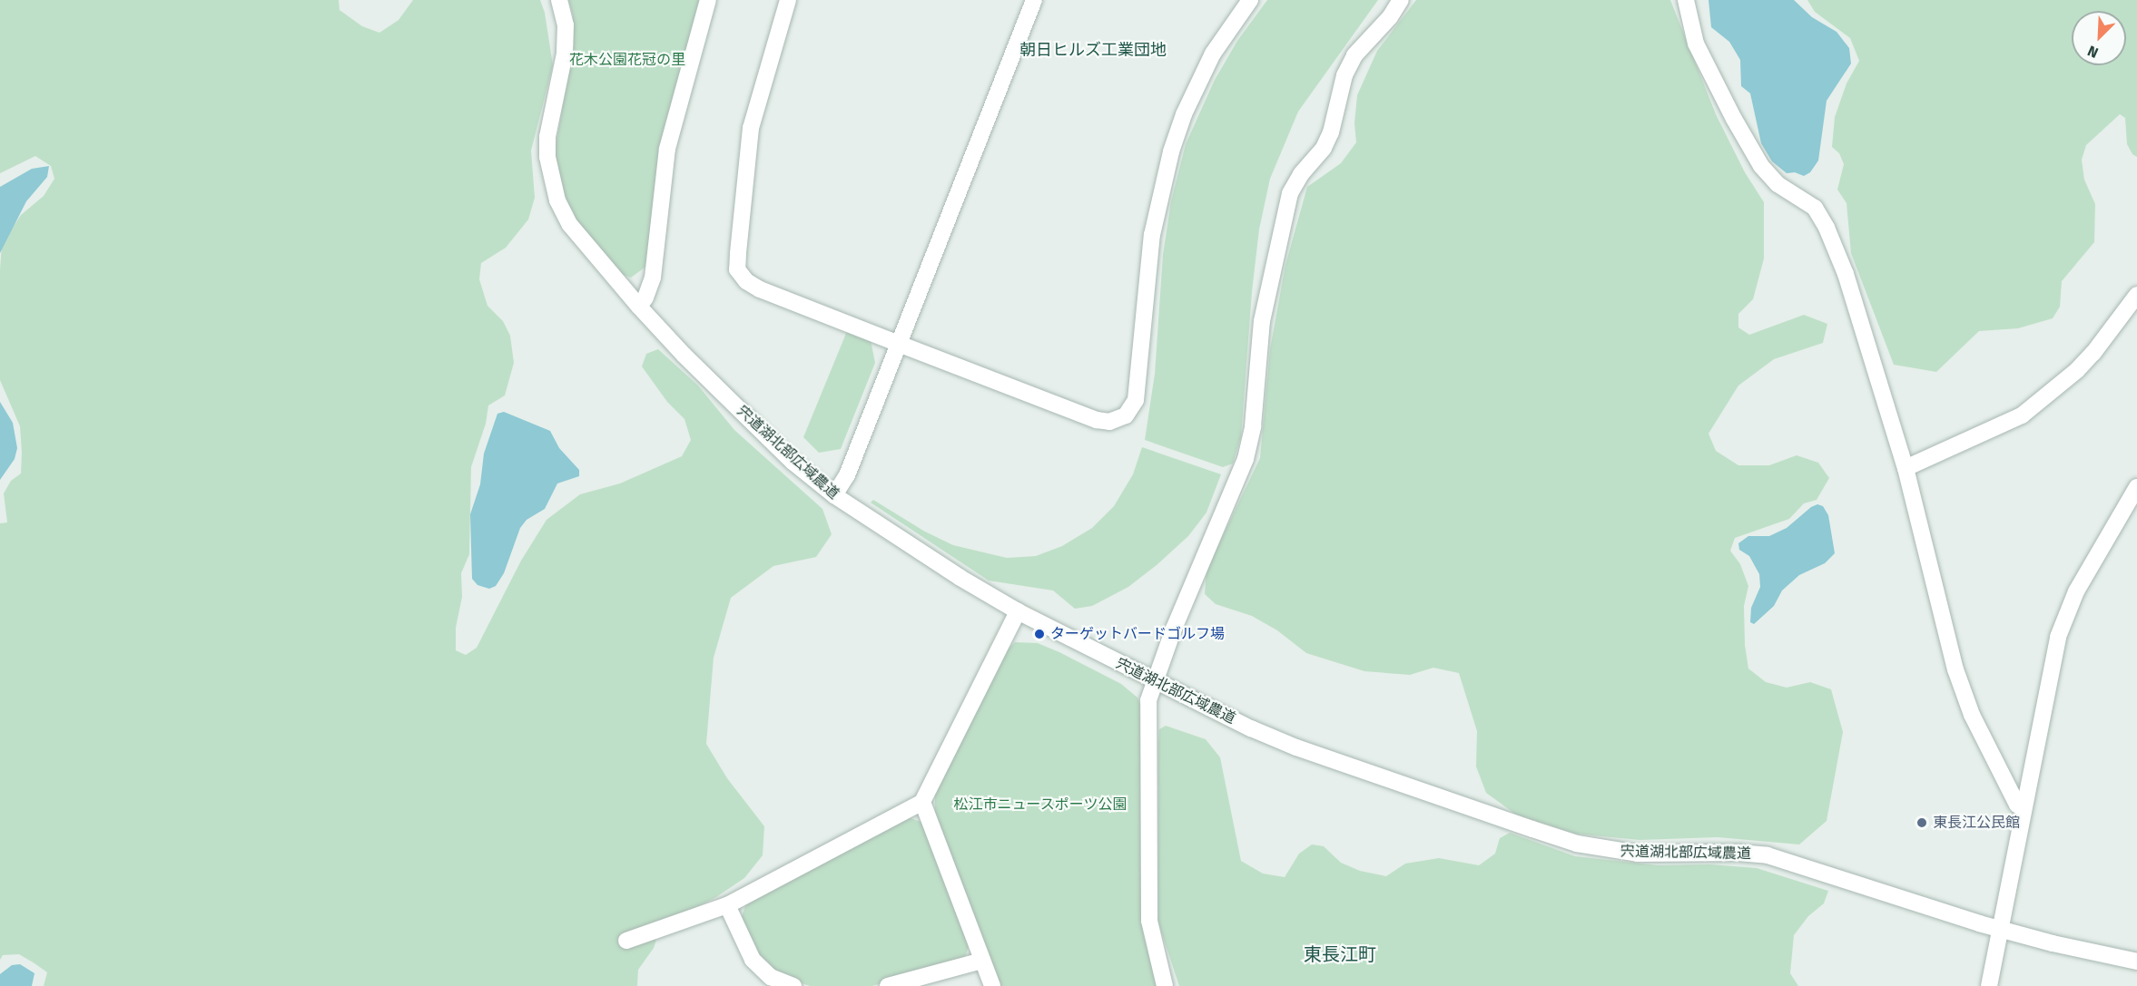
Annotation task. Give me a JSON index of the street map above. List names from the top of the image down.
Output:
{
  "streets": {
    "street": ["宍道湖北部広域農道"]
  },
  "districts": ["朝日ヒルズ工業団地", "東長江町"],
  "parks": ["花木公園花冠の里", "松江市ニュースポーツ公園"],
  "places": ["ターゲットバードゴルフ場", "東長江公民館"],
  "north": "bottom left"
}
